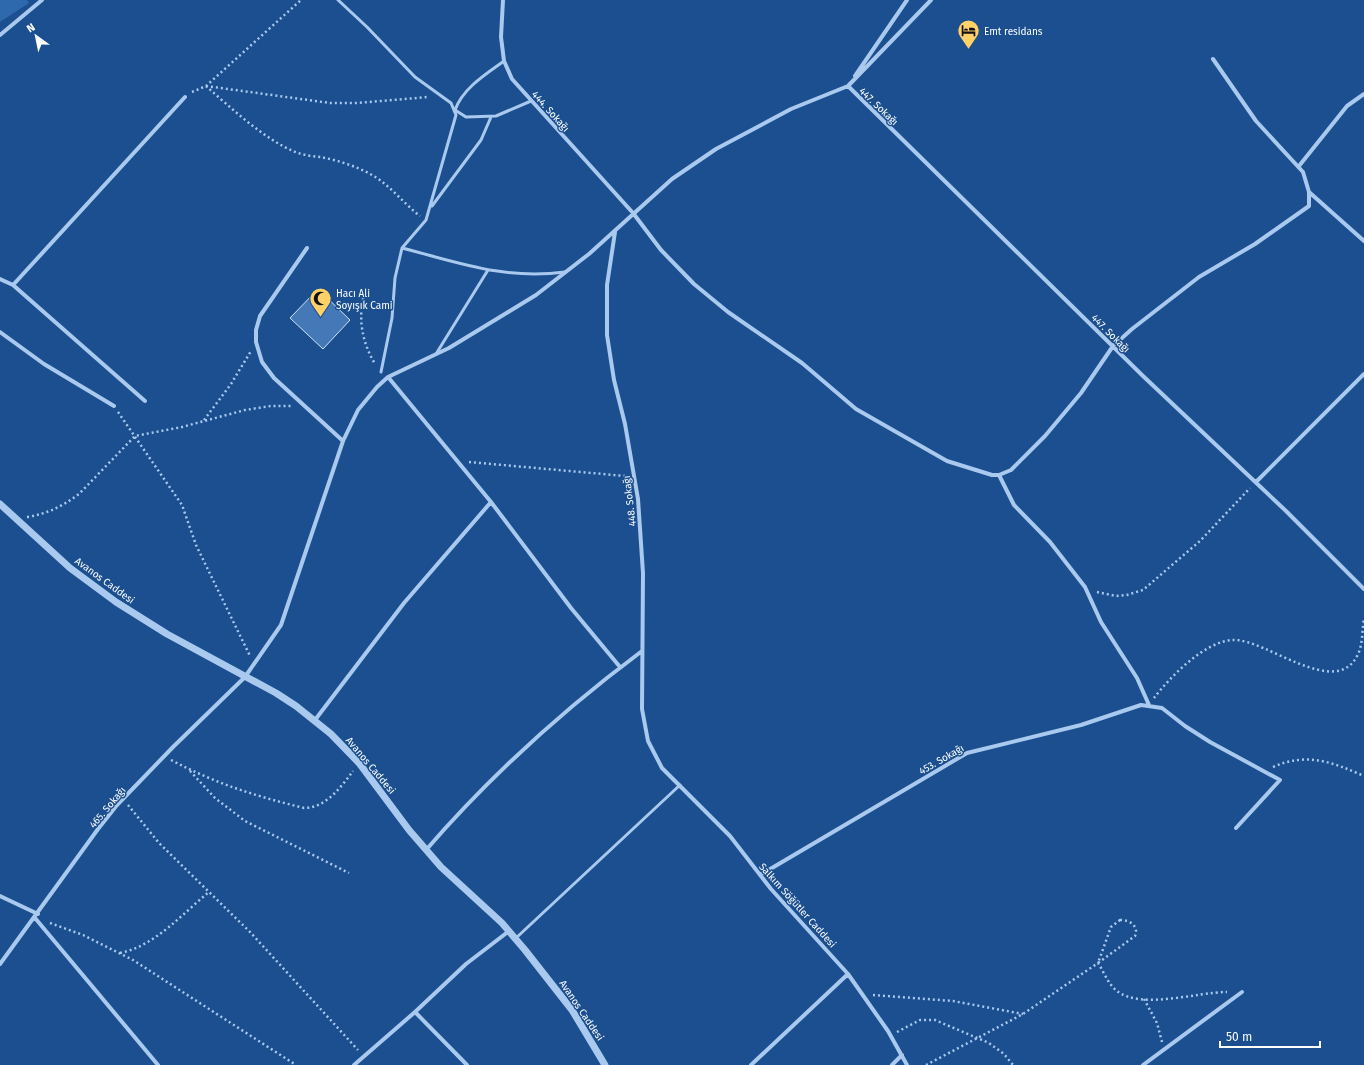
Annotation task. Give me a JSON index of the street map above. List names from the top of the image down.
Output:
{
  "streets": {
    "street": [
      "447. Sokağı",
      "444. Sokağı",
      "448. Sokağı",
      "Avanos Caddesi",
      "453. Sokağı",
      "465. Sokağı",
      "Salkım Söğütler Caddesi"
    ]
  },
  "crossings": [
    ["447. Sokağı", "465. Sokağı"],
    ["444. Sokağı", "465. Sokağı"],
    ["448. Sokağı", "465. Sokağı"],
    ["448. Sokağı", "Salkım Söğütler Caddesi"],
    ["Avanos Caddesi", "465. Sokağı"],
    ["453. Sokağı", "Salkım Söğütler Caddesi"]
  ],
  "places": {
    "hotel": ["Emt residans"],
    "mosque": ["Hacı Ali Soyışık Cami"]
  },
  "scale_bar": "50 m",
  "north": "top left"
}
